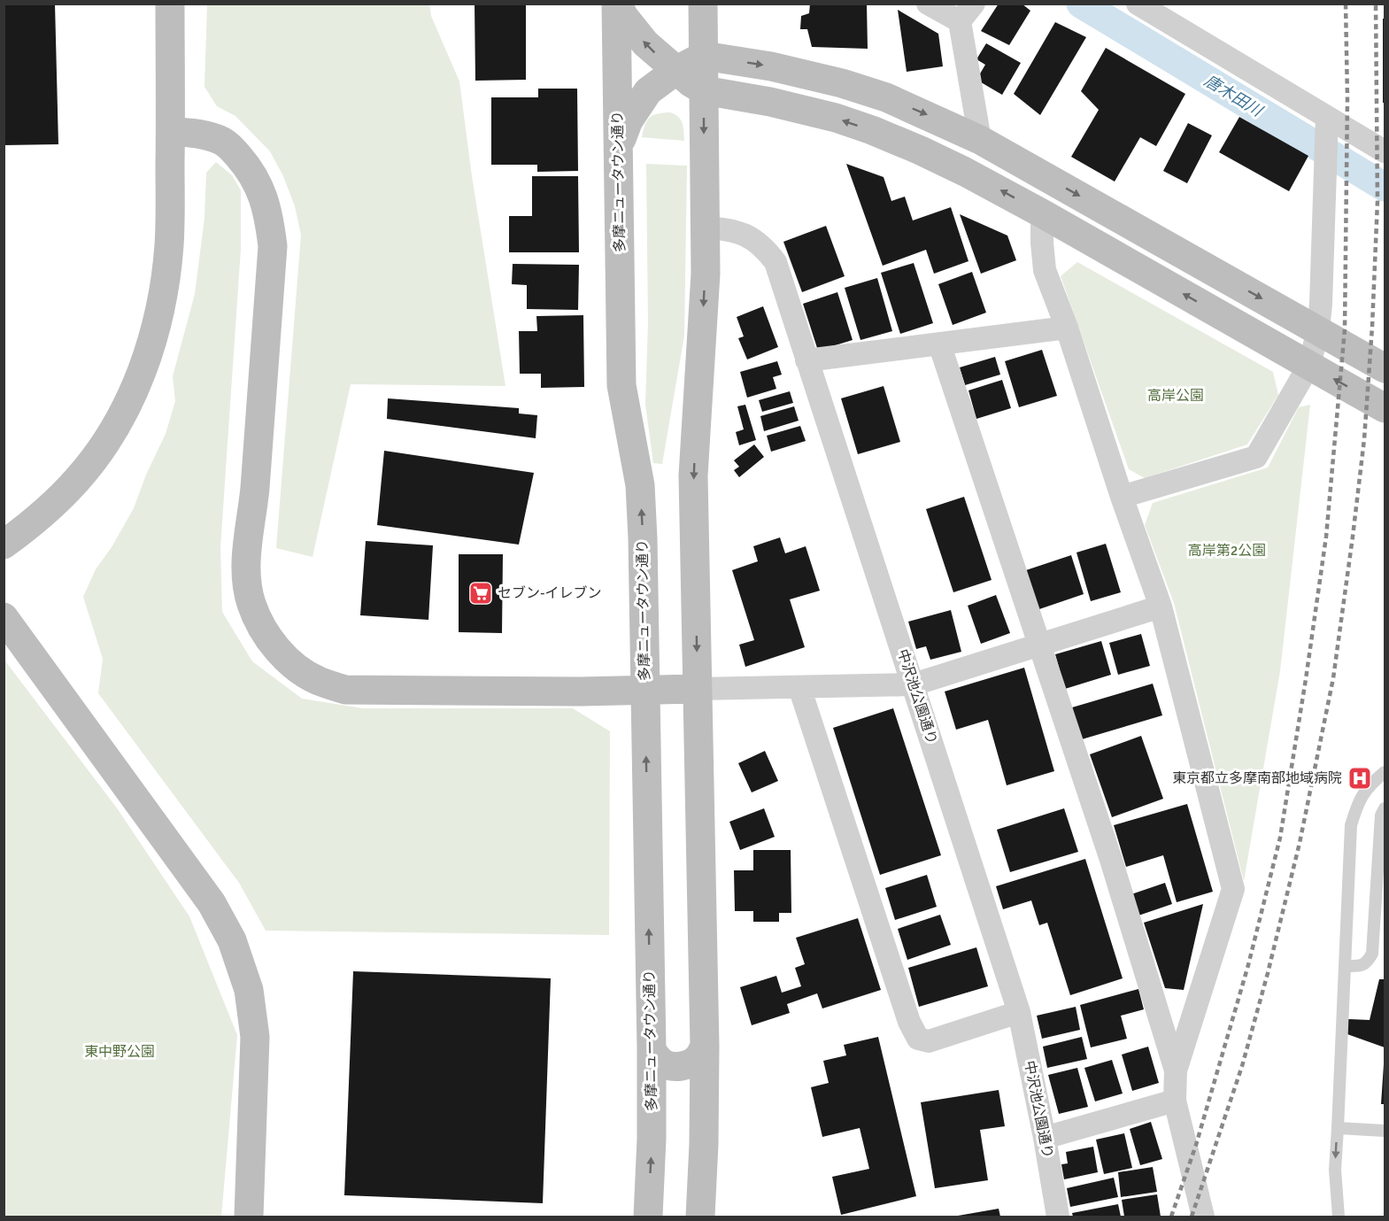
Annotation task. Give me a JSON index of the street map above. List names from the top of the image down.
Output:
{
  "streets": {
    "main road": ["多摩ニュータウン通り"],
    "street": ["中沢池公園通り"]
  },
  "water": ["唐木田川"],
  "parks": ["高岸公園", "高岸第2公園", "東中野公園"],
  "places": {
    "supermarket": ["セブン-イレブン"],
    "hospital": ["東京都立多摩南部地域病院"]
  }
}
